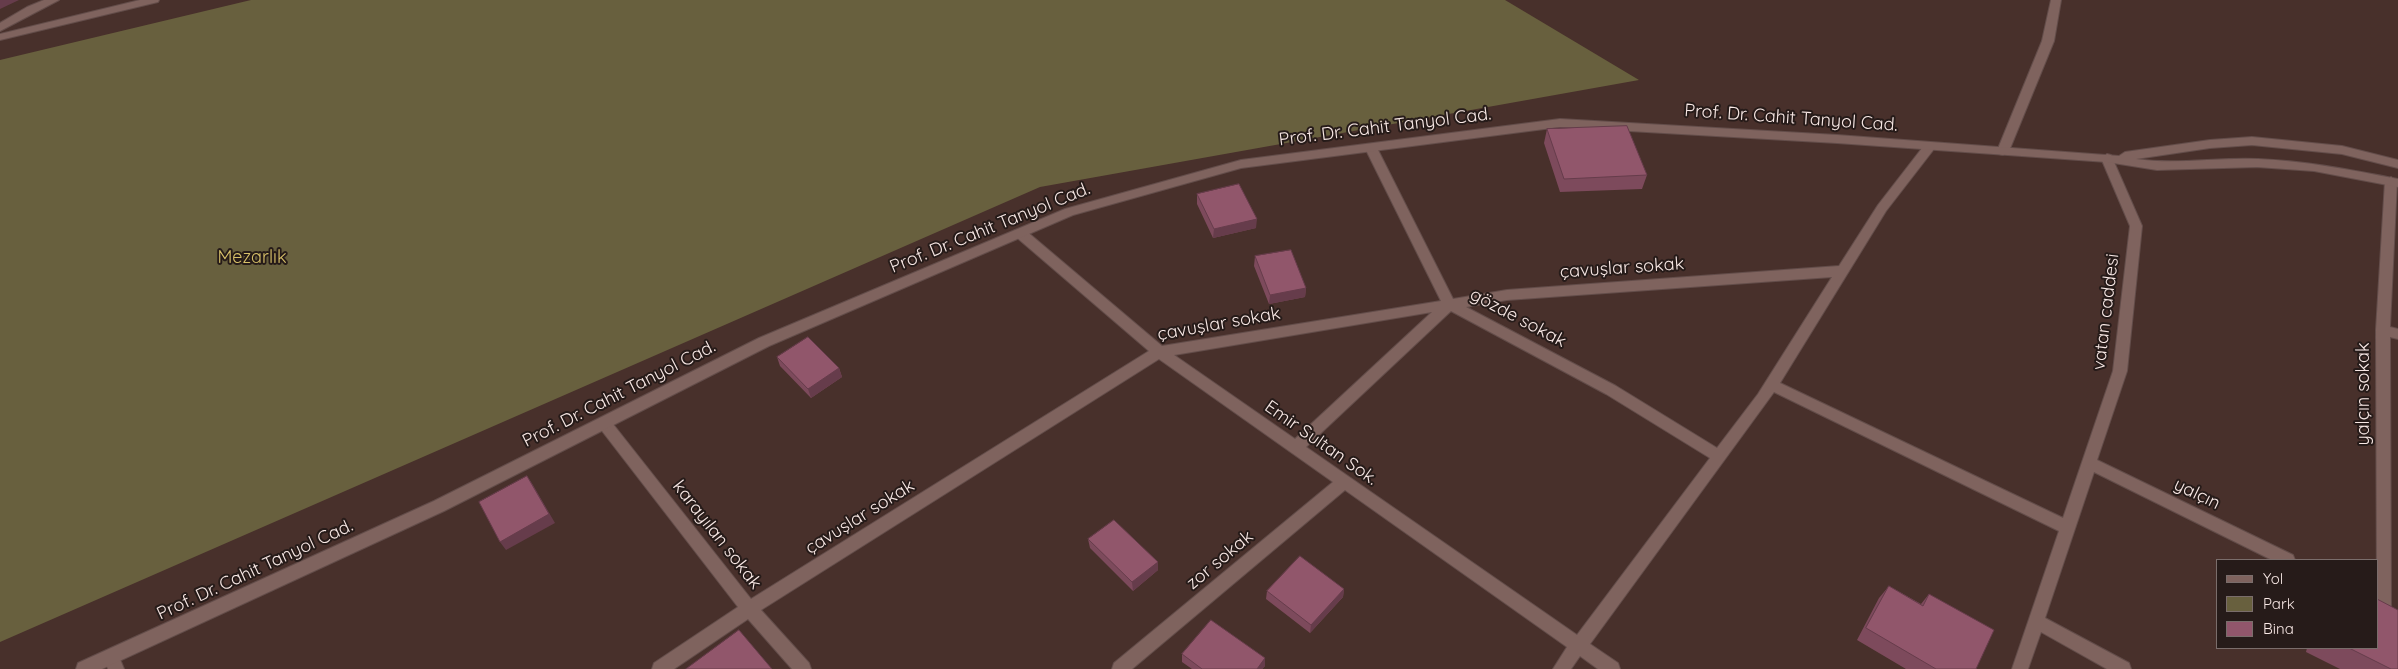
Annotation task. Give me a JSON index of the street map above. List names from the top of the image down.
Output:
{
  "streets": {
    "street": [
      "Prof. Dr. Cahit Tanyol Cad.",
      "çavuşlar sokak",
      "vatan caddesi",
      "gözde sokak",
      "yalçın sokak",
      "Emir Sultan Sok.",
      "yalçın",
      "karayılan sokak",
      "zor sokak"
    ]
  },
  "crossings": [
    ["Prof. Dr. Cahit Tanyol Cad.", "vatan caddesi"],
    ["Prof. Dr. Cahit Tanyol Cad.", "gözde sokak"],
    ["Prof. Dr. Cahit Tanyol Cad.", "Emir Sultan Sok."],
    ["Prof. Dr. Cahit Tanyol Cad.", "karayılan sokak"],
    ["çavuşlar sokak", "gözde sokak"],
    ["çavuşlar sokak", "Emir Sultan Sok."],
    ["çavuşlar sokak", "karayılan sokak"],
    ["vatan caddesi", "yalçın"],
    ["Emir Sultan Sok.", "zor sokak"]
  ],
  "parks": ["Mezarlık"],
  "legend": ["Yol", "Park", "Bina"]
}
